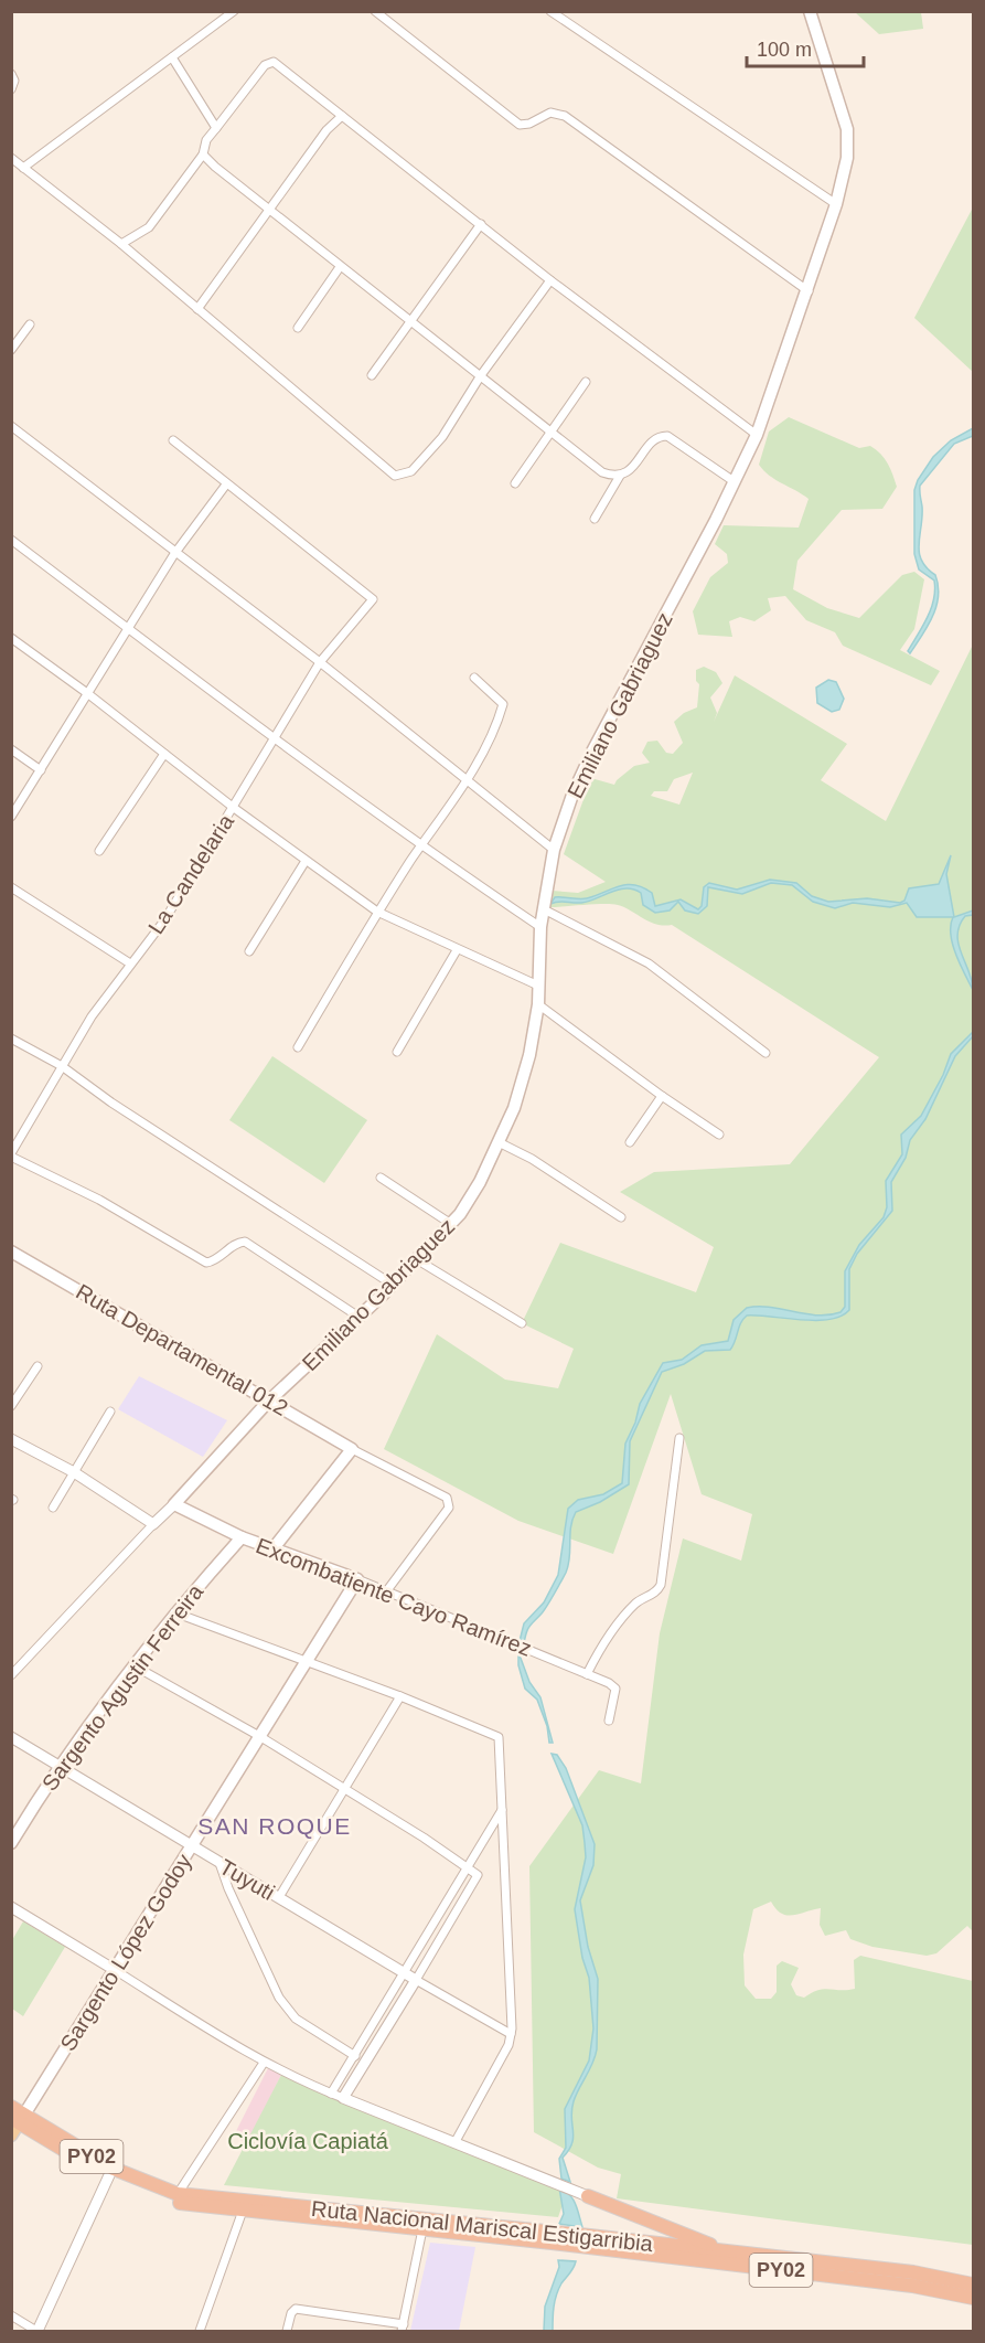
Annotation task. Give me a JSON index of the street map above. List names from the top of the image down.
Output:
{
  "streets": {
    "highway": ["PY02", "Ruta Nacional Mariscal Estigarribia"],
    "main road": [
      "Emiliano Gabriaguez",
      "Ruta Departamental 012",
      "Excombatiente Cayo Ramírez",
      "Sargento Agustin Ferreira",
      "Sargento López Godoy"
    ],
    "street": ["La Candelaria", "Tuyuti"]
  },
  "crossings": [
    ["Emiliano Gabriaguez", "Ruta Departamental 012"],
    ["Emiliano Gabriaguez", "Excombatiente Cayo Ramírez"],
    ["Excombatiente Cayo Ramírez", "Sargento Agustin Ferreira"],
    ["Excombatiente Cayo Ramírez", "Sargento López Godoy"],
    ["Sargento Agustin Ferreira", "Tuyuti"],
    ["Tuyuti", "Sargento López Godoy"],
    ["Sargento López Godoy", "Ruta Nacional Mariscal Estigarribia"]
  ],
  "districts": ["SAN ROQUE"],
  "parks": ["Ciclovía Capiatá"],
  "scale_bar": "100 m"
}
